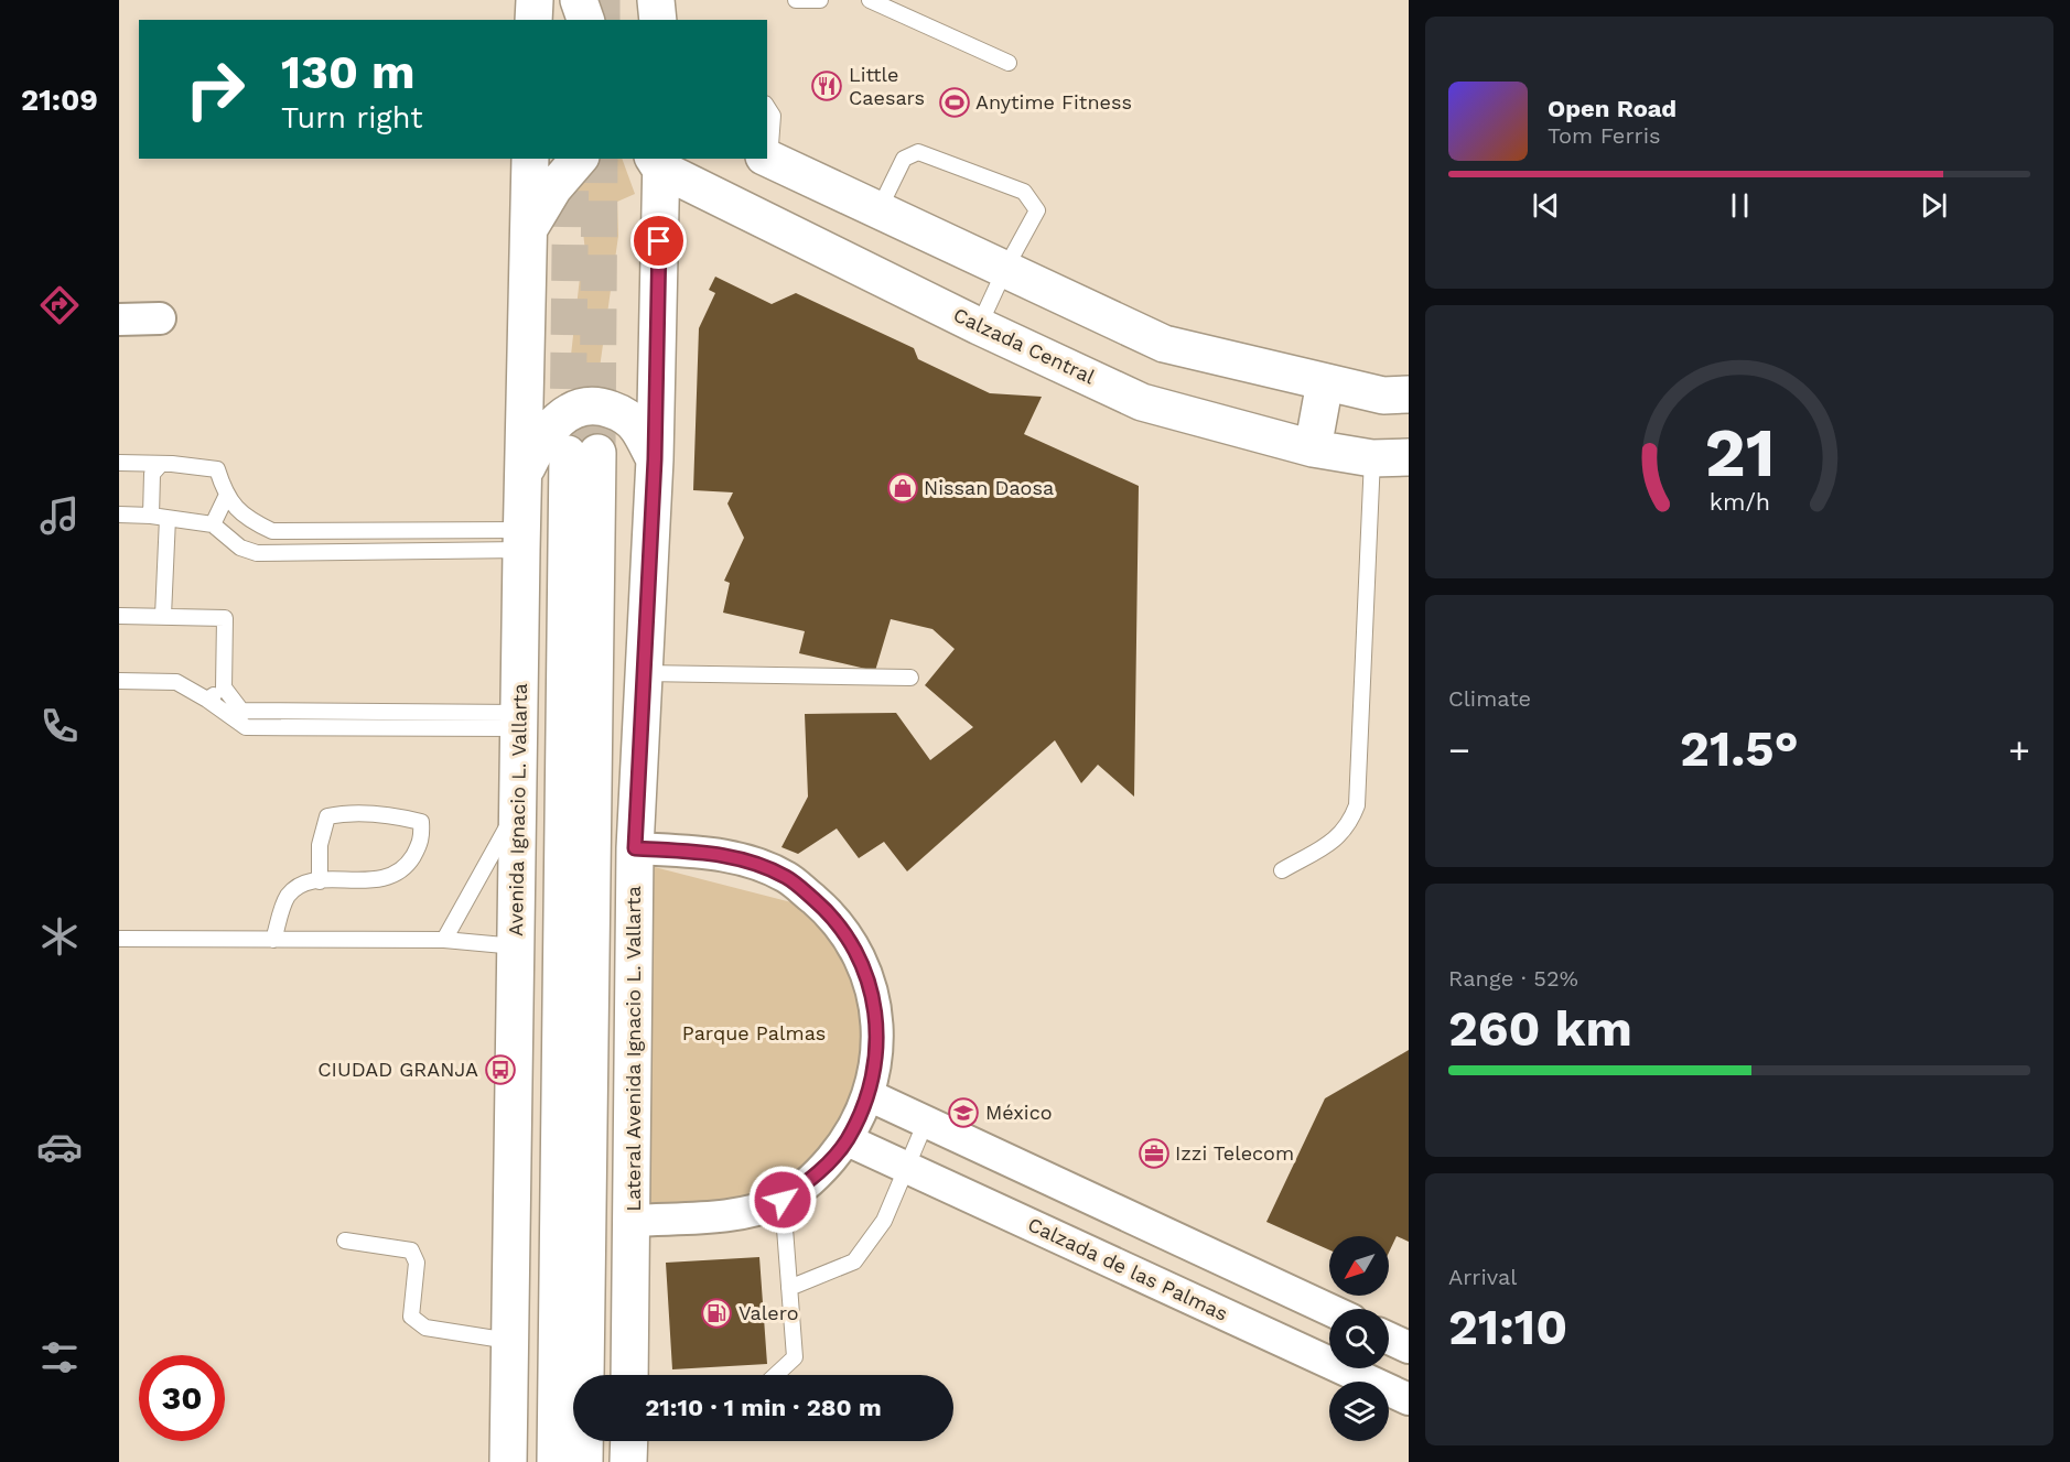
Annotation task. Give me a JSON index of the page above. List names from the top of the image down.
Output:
{
  "streets": {
    "main road": ["Calzada Central", "Avenida Ignacio L. Vallarta", "Lateral Avenida Ignacio L. Vallarta"],
    "street": ["Calzada de las Palmas"]
  },
  "crossings": [
    ["Calzada Central", "Lateral Avenida Ignacio L. Vallarta"]
  ],
  "parks": ["Parque Palmas"],
  "places": {
    "restaurant": ["Little Caesars"],
    "sports": ["Anytime Fitness"],
    "shop": ["Nissan Daosa"],
    "bus stop": ["CIUDAD GRANJA"],
    "school or university": ["México"],
    "office": ["Izzi Telecom"],
    "fuel station": ["Valero"]
  },
  "north": "bottom left",
  "page": {
    "tabs": "21:09",
    "turn": ["130 m", "Turn right"],
    "song": ["Open Road", "Tom Ferris"],
    "tile": [
      "Climate",
      ["Range · 52%", "260 km"],
      ["Arrival", "21:10"]
    ],
    "heat": ["−", "21.5°", "+"],
    "limit": "30",
    "trip": "21:10 · 1 min · 280 m",
    "gauge": ["21", "km/h"]
  }
}
